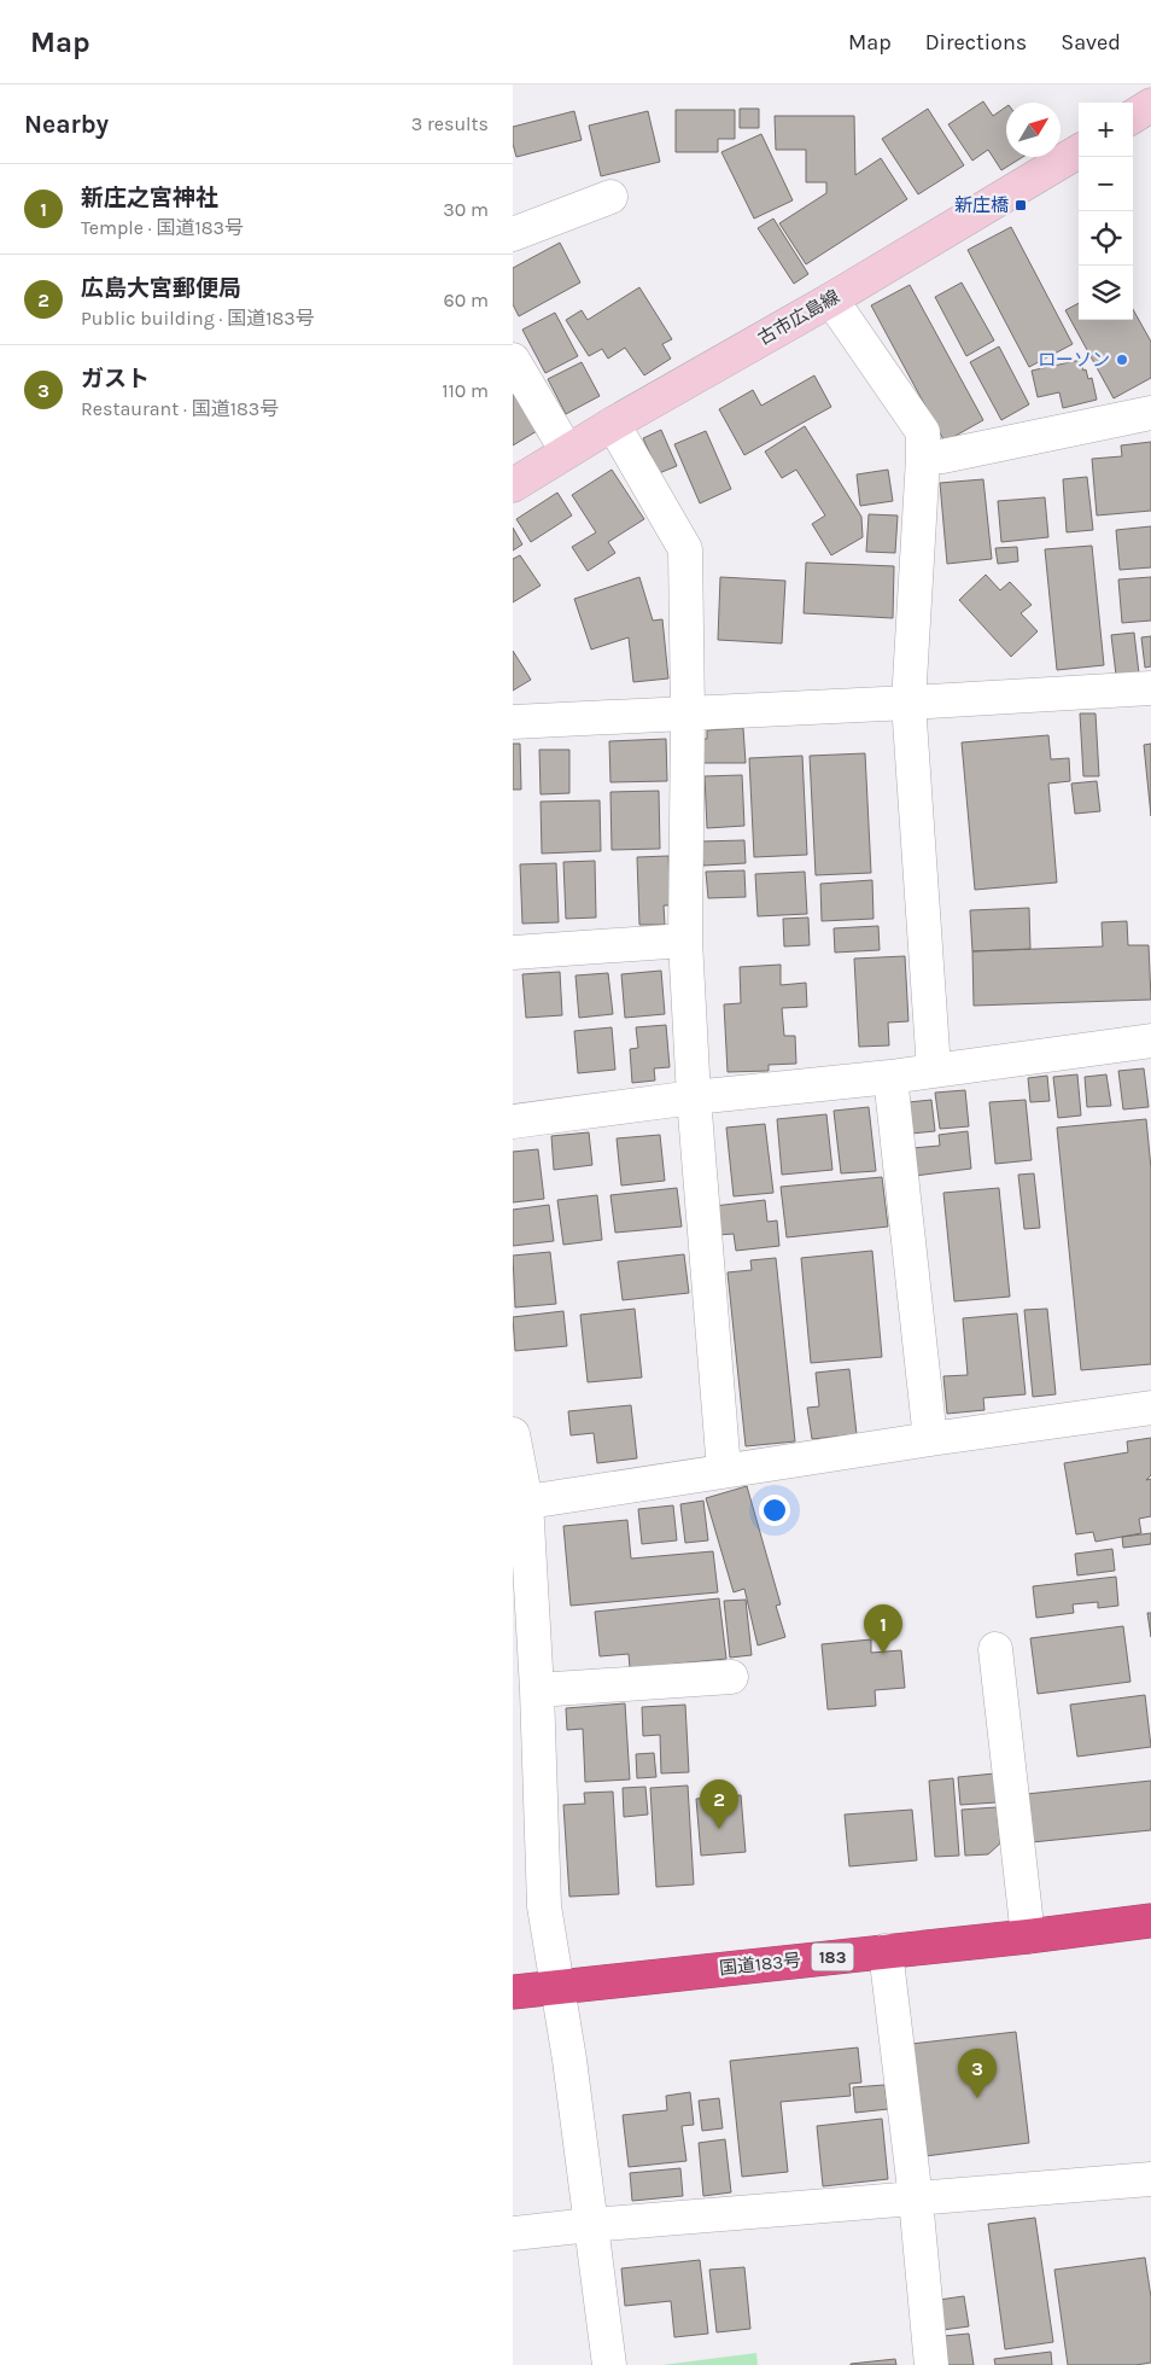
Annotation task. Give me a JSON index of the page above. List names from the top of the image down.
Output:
{
  "streets": {
    "highway": ["183", "国道183号"],
    "main road": ["古市広島線"]
  },
  "places": {
    "transit": ["新庄橋"],
    "other": ["ローソン"]
  },
  "north": "top right",
  "page": {
    "header": "Map",
    "nav": ["Map", "Directions", "Saved"],
    "heading": ["Nearby", "3 results"],
    "map_buttons": ["+", "−"],
    "list": [
      {
        "mark": "1",
        "name": "新庄之宮神社",
        "note": "Temple · 国道183号",
        "value": "30 m"
      },
      {
        "mark": "2",
        "name": "広島大宮郵便局",
        "note": "Public building · 国道183号",
        "value": "60 m"
      },
      {
        "mark": "3",
        "name": "ガスト",
        "note": "Restaurant · 国道183号",
        "value": "110 m"
      }
    ],
    "pins": ["1", "2", "3"]
  }
}
